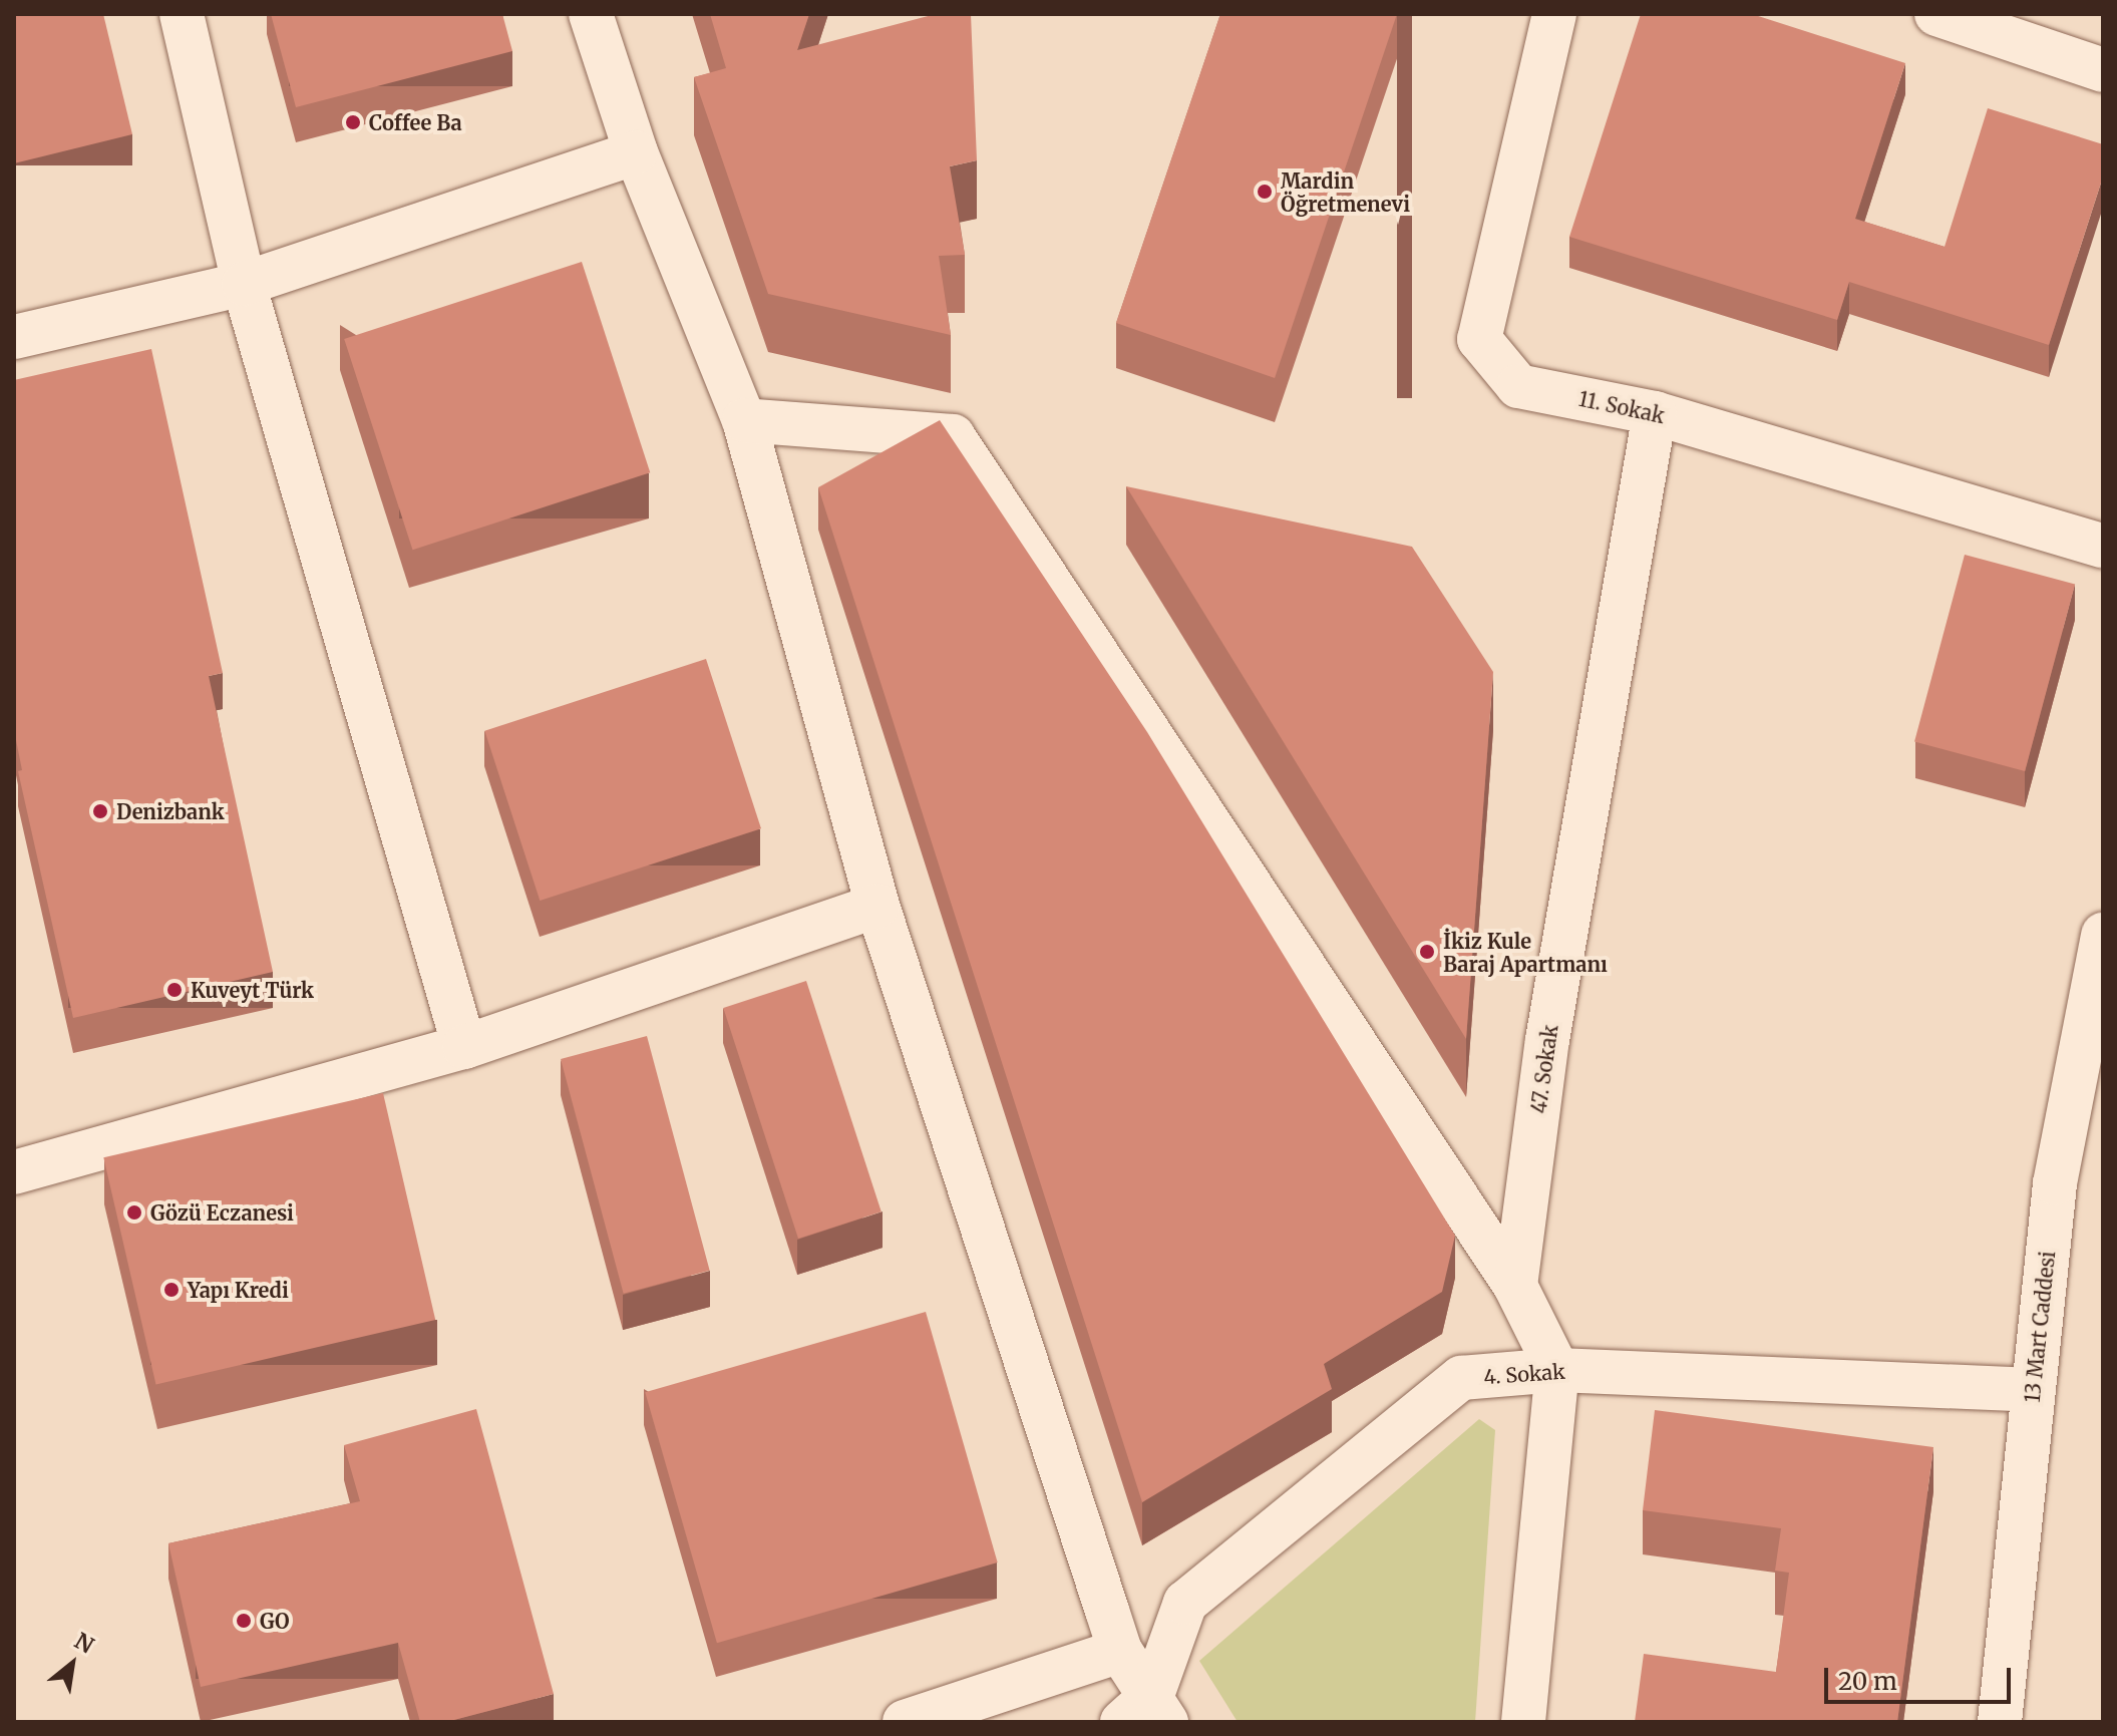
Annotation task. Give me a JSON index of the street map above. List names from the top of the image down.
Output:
{
  "streets": {
    "street": [
      "11. Sokak",
      "47. Sokak",
      "13 Mart Caddesi",
      "4. Sokak"
    ]
  },
  "crossings": [
    ["11. Sokak", "47. Sokak"],
    ["13 Mart Caddesi", "4. Sokak"]
  ],
  "places": [
    "Coffee Ba",
    "Mardin Öğretmenevi",
    "Denizbank",
    "İkiz Kule Baraj Apartmanı",
    "Kuveyt Türk",
    "Gözü Eczanesi",
    "Yapı Kredi",
    "GO"
  ],
  "scale_bar": "20 m",
  "north": "top right"
}
